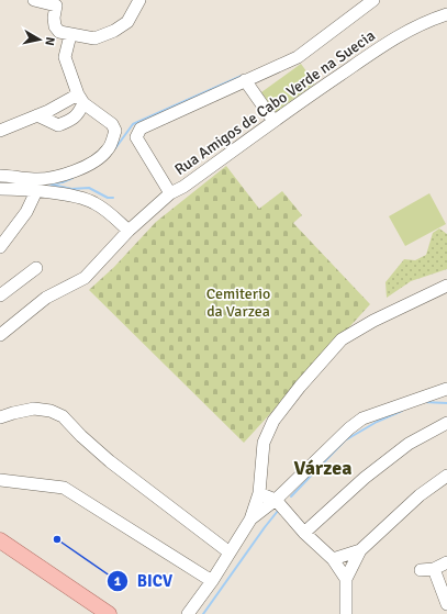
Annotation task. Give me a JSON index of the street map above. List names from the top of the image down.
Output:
{
  "streets": {
    "street": ["Rua Amigos de Cabo Verde na Suecia"]
  },
  "districts": ["Várzea"],
  "parks": ["Cemiterio da Varzea"],
  "places": ["BICV"],
  "north": "right"
}
